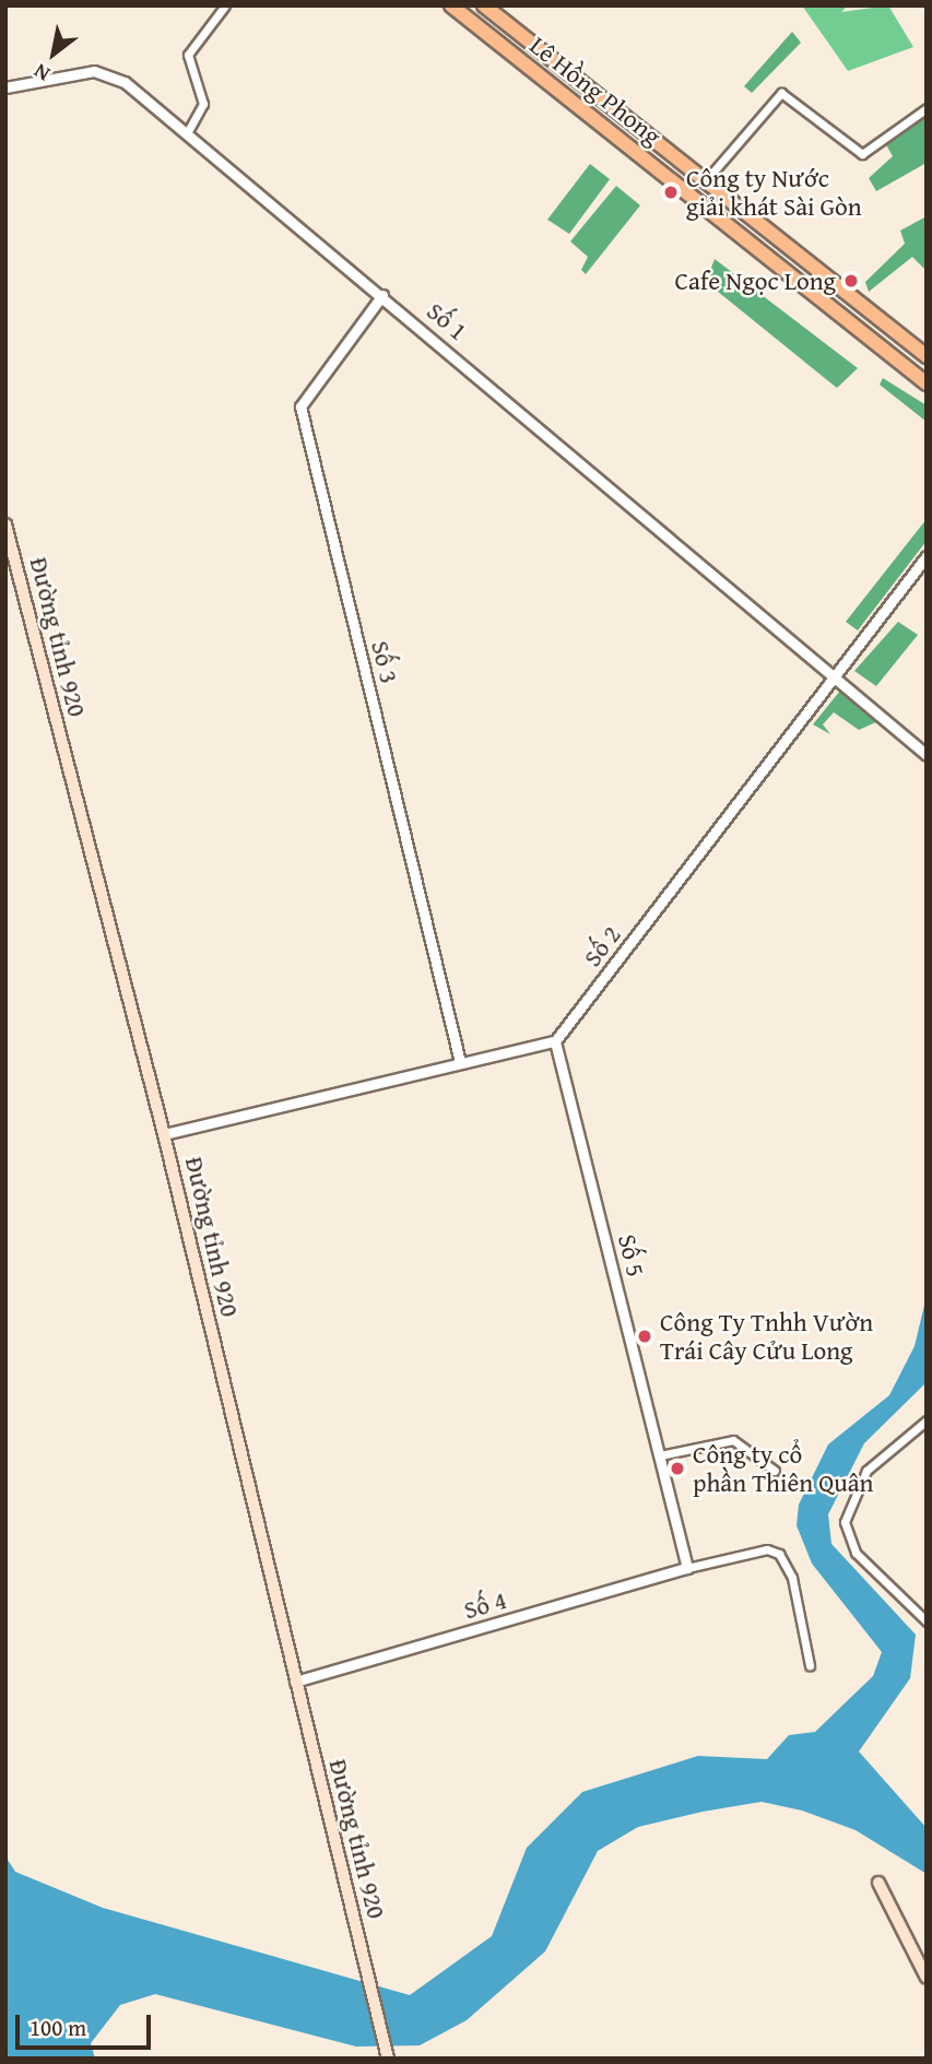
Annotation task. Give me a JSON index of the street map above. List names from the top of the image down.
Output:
{
  "streets": {
    "highway": ["Lê Hồng Phong"],
    "main road": ["Đường tỉnh 920"],
    "street": [
      "Số 1",
      "Số 3",
      "Số 2",
      "Số 5",
      "Số 4"
    ]
  },
  "crossings": [
    ["Số 1", "Số 3"],
    ["Số 1", "Số 2"],
    ["Đường tỉnh 920", "Số 4"],
    ["Số 2", "Số 5"],
    ["Số 5", "Số 4"]
  ],
  "places": [
    "Công ty Nước giải khát Sài Gòn",
    "Cafe Ngọc Long",
    "Công Ty Tnhh Vườn Trái Cây Cửu Long",
    "Công ty cổ phần Thiên Quân"
  ],
  "scale_bar": "100 m",
  "north": "bottom left"
}
